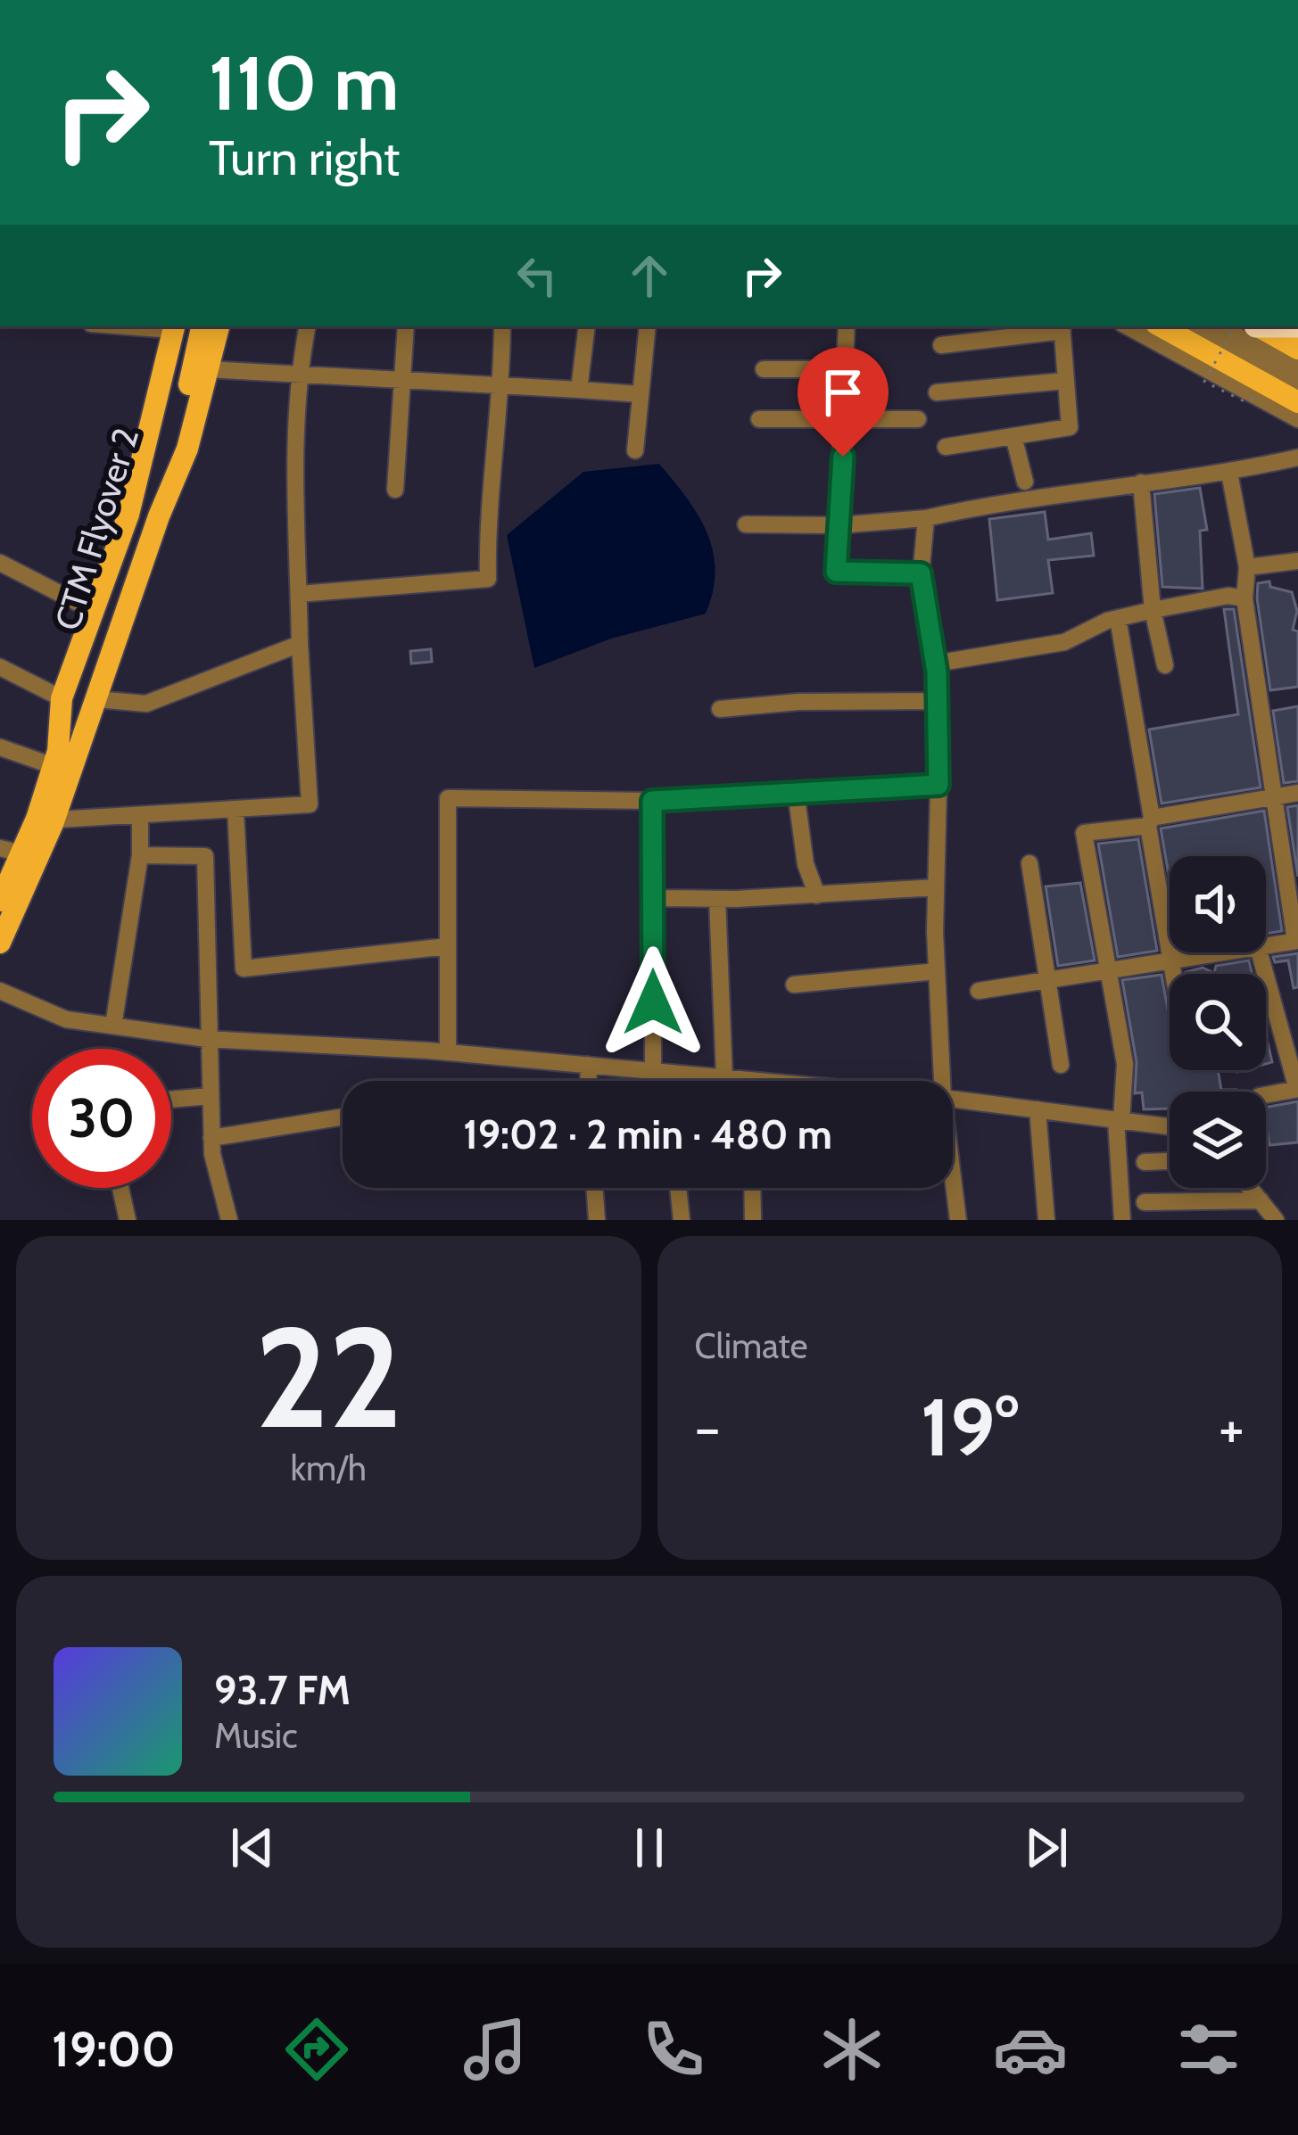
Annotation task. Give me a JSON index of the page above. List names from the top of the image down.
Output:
{
  "streets": {
    "main road": ["CTM Flyover 2"]
  },
  "page": {
    "turn": ["110 m", "Turn right"],
    "limit": "30",
    "trip": "19:02 · 2 min · 480 m",
    "tile": [
      ["22", "km/h"],
      "Climate"
    ],
    "heat": ["−", "19°", "+"],
    "song": ["93.7 FM", "Music"],
    "tabs": "19:00"
  }
}
